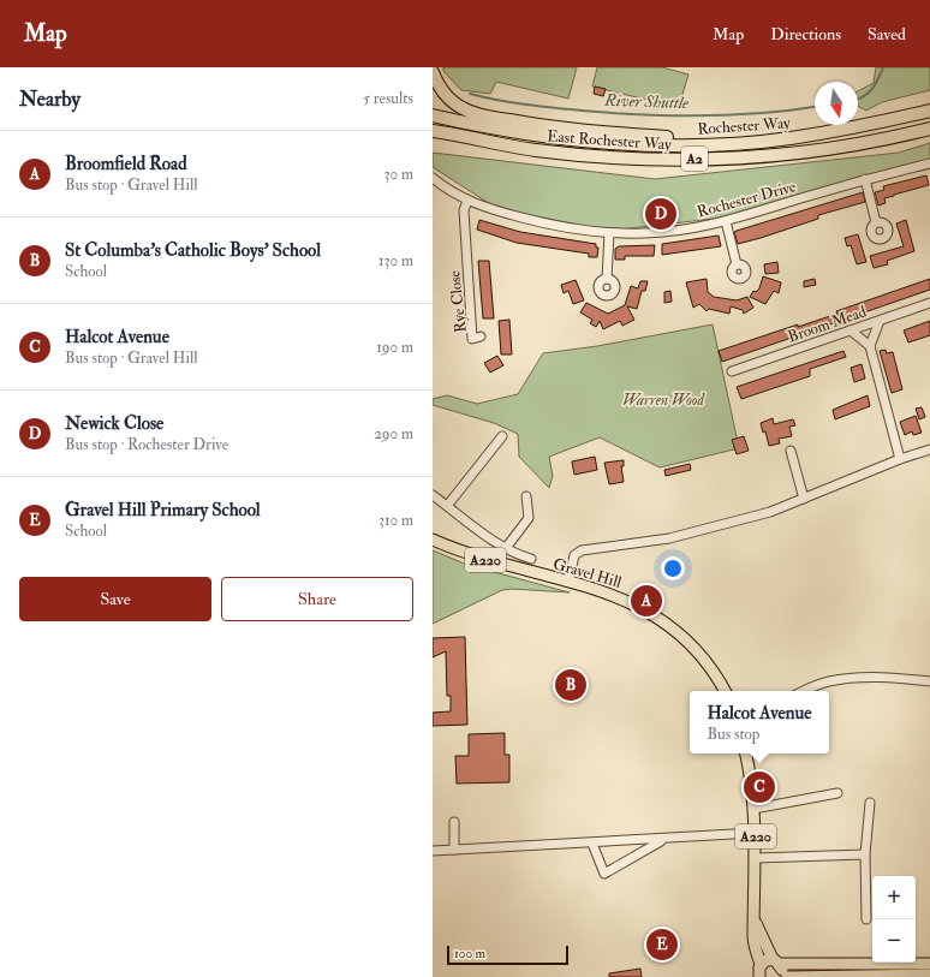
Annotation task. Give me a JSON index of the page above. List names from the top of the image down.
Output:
{
  "streets": {
    "highway": ["Rochester Way", "East Rochester Way", "A2"],
    "main road": ["A220", "Gravel Hill"],
    "street": ["Rochester Drive", "Rye Close", "Broom Mead"]
  },
  "crossings": [
    ["Rochester Way", "A2"],
    ["Rochester Drive", "Rye Close"]
  ],
  "water": ["River Shuttle"],
  "parks": ["Warren Wood"],
  "scale_bar": "100 m",
  "north": "bottom",
  "page": {
    "header": "Map",
    "nav": ["Map", "Directions", "Saved"],
    "heading": ["Nearby", "5 results"],
    "list": [
      {
        "mark": "A",
        "name": "Broomfield Road",
        "note": "Bus stop · Gravel Hill",
        "value": "30 m"
      },
      {
        "mark": "B",
        "name": "St Columba's Catholic Boys' School",
        "note": "School",
        "value": "130 m"
      },
      {
        "mark": "C",
        "name": "Halcot Avenue",
        "note": "Bus stop · Gravel Hill",
        "value": "190 m"
      },
      {
        "mark": "D",
        "name": "Newick Close",
        "note": "Bus stop · Rochester Drive",
        "value": "290 m"
      },
      {
        "mark": "E",
        "name": "Gravel Hill Primary School",
        "note": "School",
        "value": "310 m"
      }
    ],
    "pins": [
      "D",
      "A",
      "B",
      "C",
      "E"
    ],
    "buttons": ["Save", "Share"],
    "popup": ["Halcot Avenue", "Bus stop"],
    "map_buttons": ["+", "−"],
    "scale": "100 m"
  }
}
